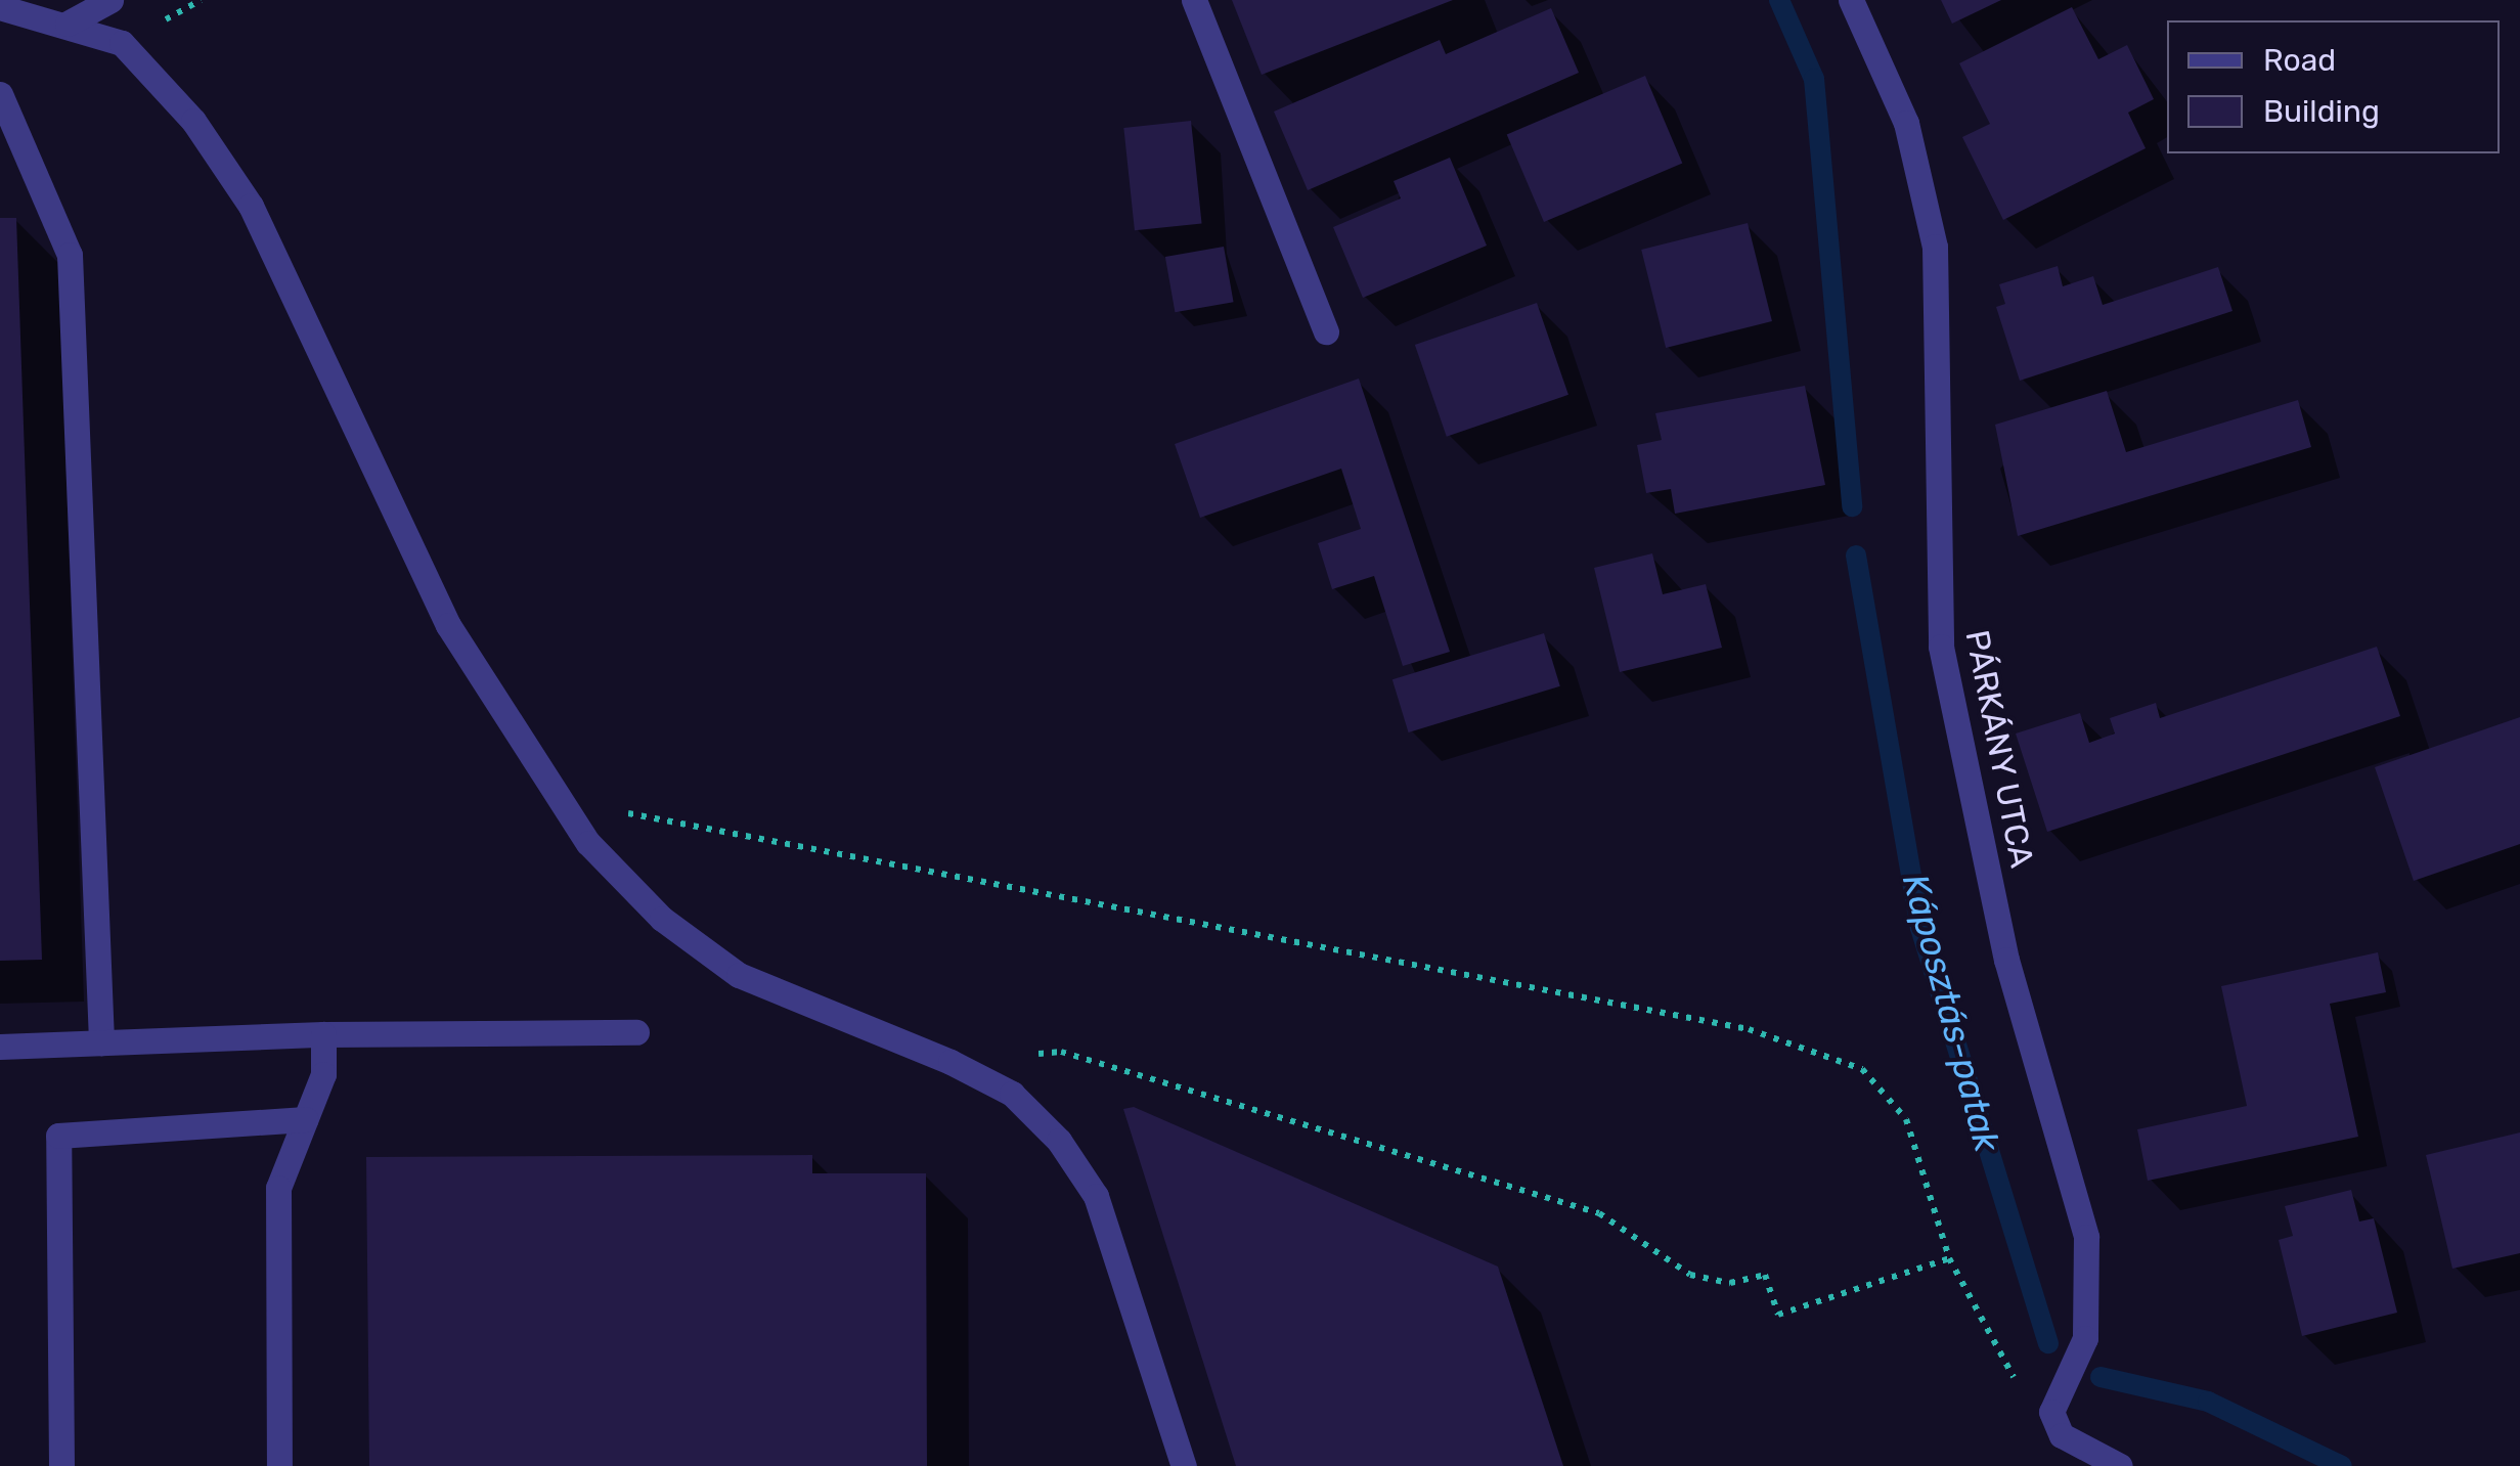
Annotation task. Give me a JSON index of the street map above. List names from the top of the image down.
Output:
{
  "streets": {
    "street": ["PÁRKÁNY UTCA"]
  },
  "water": ["Káposztás-patak"],
  "legend": ["Road", "Building"]
}
